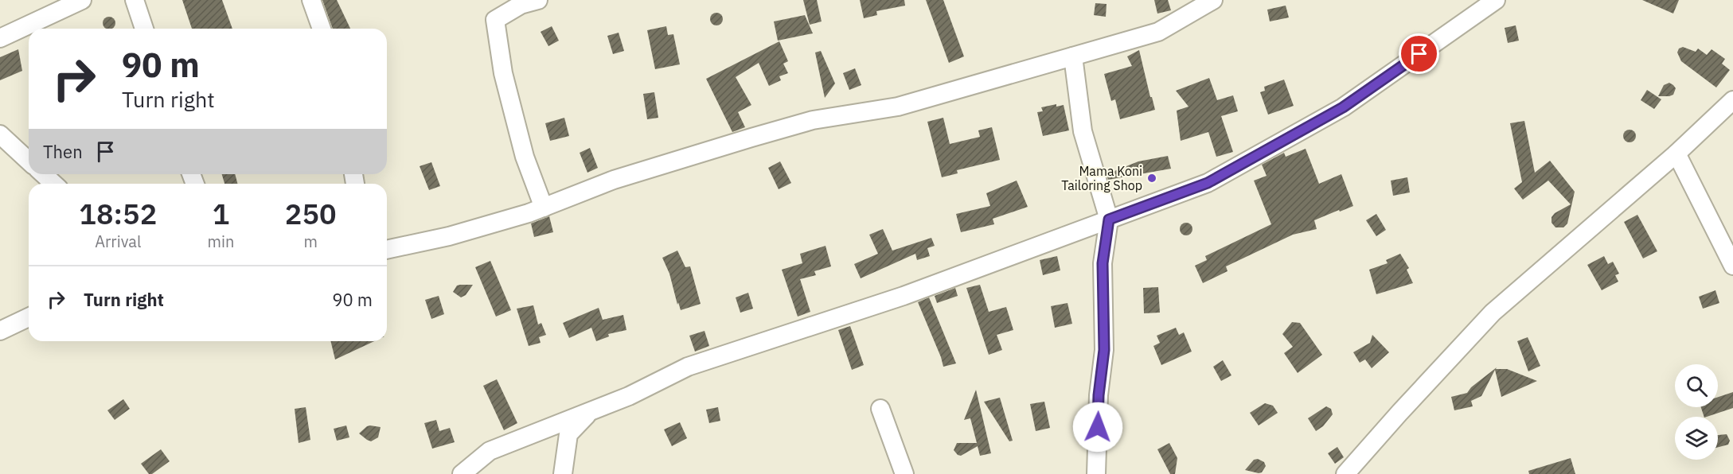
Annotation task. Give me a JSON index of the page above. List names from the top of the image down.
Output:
{
  "places": ["Mama Koni Tailoring Shop"],
  "page": {
    "turn": ["90 m", "Turn right"],
    "then": "Then",
    "eta": [
      "18:52",
      "Arrival",
      "1",
      "min",
      "250",
      "m"
    ],
    "list": [
      {
        "name": "Turn right",
        "value": "90 m"
      }
    ]
  }
}
